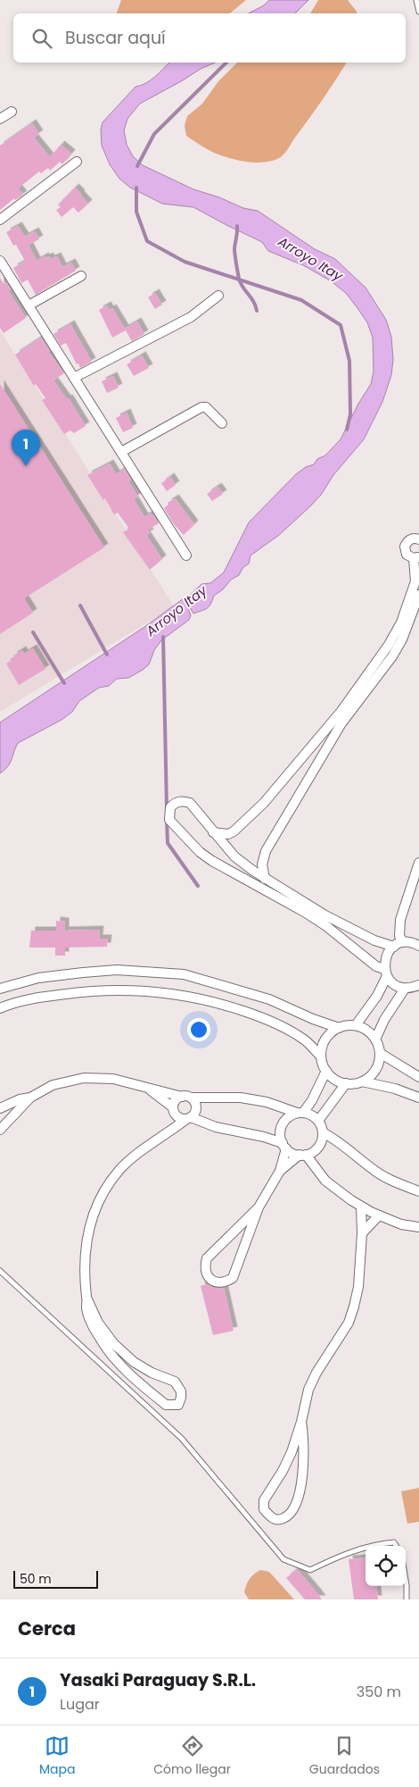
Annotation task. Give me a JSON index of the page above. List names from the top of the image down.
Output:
{
  "water": ["Arroyo Itay"],
  "scale_bar": "50 m",
  "page": {
    "search": "Buscar aquí",
    "pins": "1",
    "scale": "50 m",
    "heading": "Cerca",
    "list": [
      {
        "mark": "1",
        "name": "Yasaki Paraguay S.R.L.",
        "note": "Lugar",
        "value": "350 m"
      }
    ],
    "nav": ["Mapa", "Cómo llegar", "Guardados"]
  }
}
